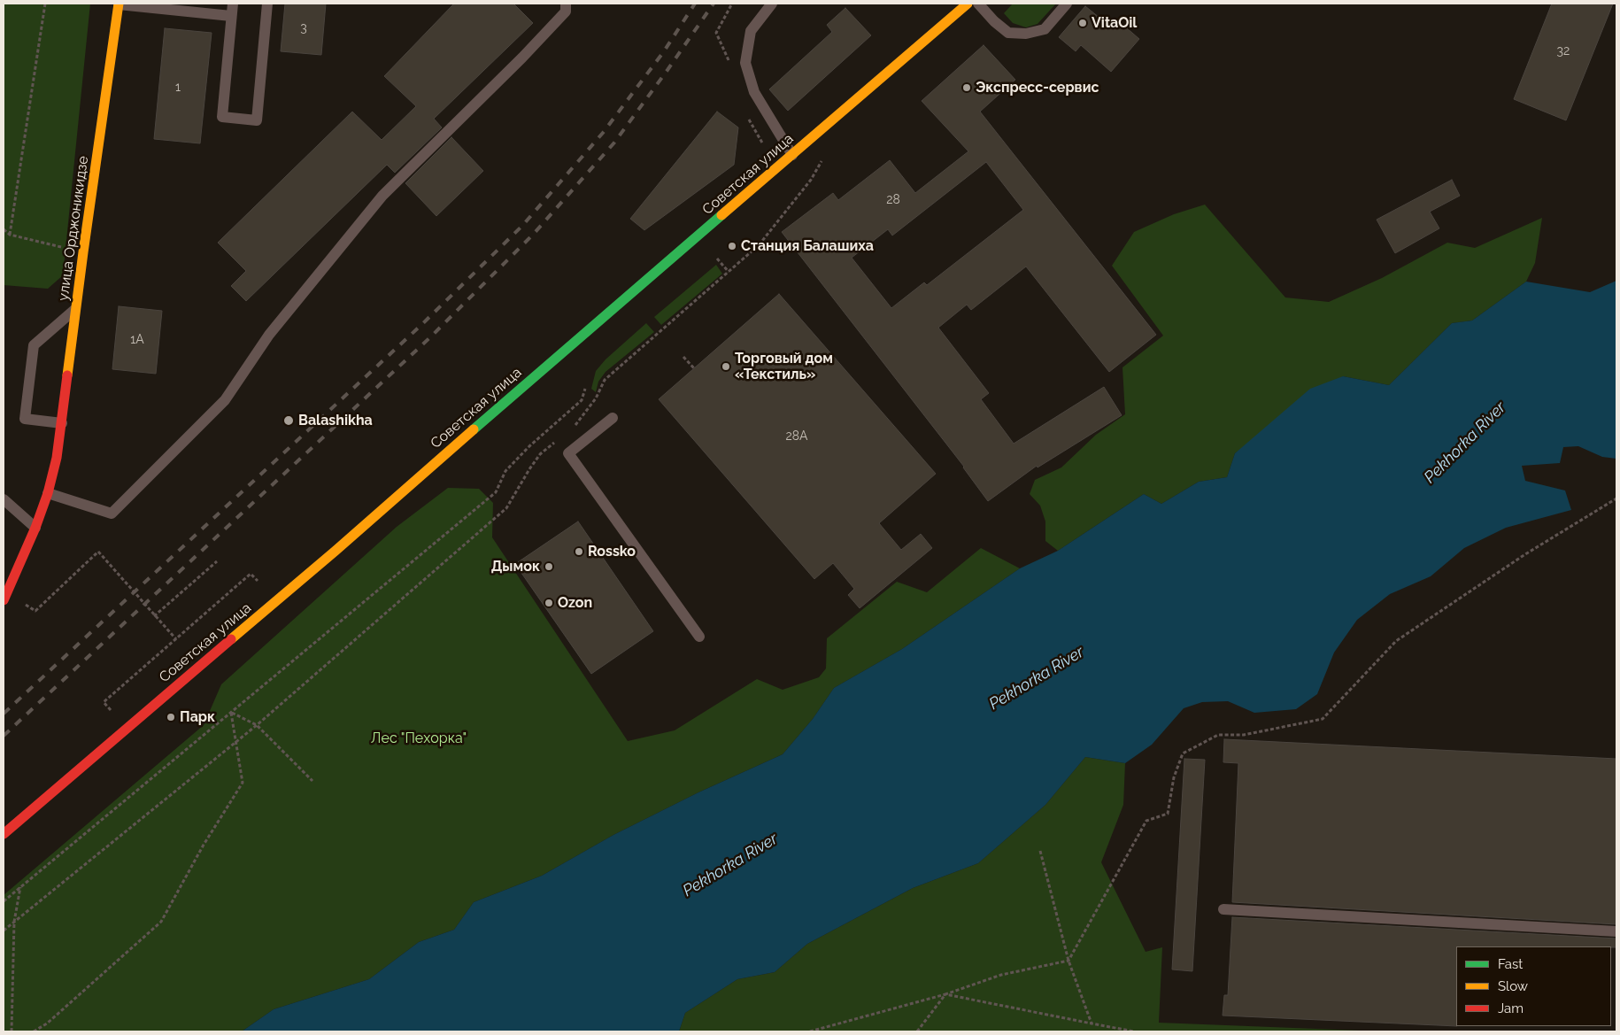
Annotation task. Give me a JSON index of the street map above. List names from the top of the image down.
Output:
{
  "streets": {
    "main road": ["Советская улица", "улица Орджоникидзе"]
  },
  "water": ["Pekhorka River"],
  "parks": ["Лес \"Пехорка\""],
  "places": [
    "VitaOil",
    "Экспресс-сервис",
    "Станция Балашиха",
    "Торговый дом «Текстиль»",
    "Balashikha",
    "Rossko",
    "Дымок",
    "Ozon",
    "Парк"
  ],
  "house_numbers": [
    "3",
    "32",
    "1",
    "28",
    "1А",
    "28А"
  ],
  "legend": ["Fast", "Slow", "Jam"]
}
